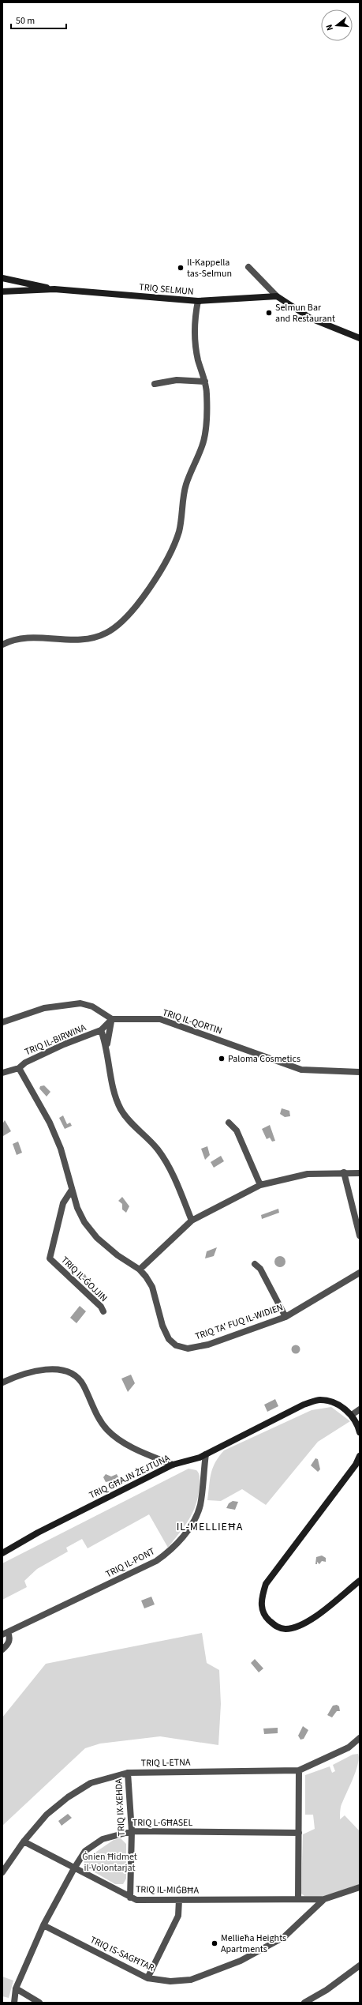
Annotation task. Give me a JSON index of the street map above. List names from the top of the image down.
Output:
{
  "streets": {
    "street": [
      "TRIQ SELMUN",
      "TRIQ IL-QORTIN",
      "TRIQ IL-BIRWINA",
      "TRIQ IL-ĠOJJIN",
      "TRIQ TA' FUQ IL-WIDIEN",
      "TRIQ GĦAJN ŻEJTUNA",
      "TRIQ IL-PONT",
      "TRIQ L-ETNA",
      "TRIQ IX-XEHDA",
      "TRIQ L-GĦASEL",
      "TRIQ IL-MIĠBĦA",
      "TRIQ IS-SAGĦTAR"
    ]
  },
  "crossings": [
    ["TRIQ IL-QORTIN", "TRIQ IL-BIRWINA"],
    ["TRIQ IL-BIRWINA", "TRIQ TA' FUQ IL-WIDIEN"],
    ["TRIQ IL-ĠOJJIN", "TRIQ TA' FUQ IL-WIDIEN"],
    ["TRIQ GĦAJN ŻEJTUNA", "TRIQ IL-PONT"],
    ["TRIQ L-ETNA", "TRIQ IX-XEHDA"],
    ["TRIQ L-ETNA", "TRIQ IL-MIĠBĦA"],
    ["TRIQ IX-XEHDA", "TRIQ L-GĦASEL"],
    ["TRIQ IX-XEHDA", "TRIQ IL-MIĠBĦA"],
    ["TRIQ L-GĦASEL", "TRIQ IL-MIĠBĦA"],
    ["TRIQ L-GĦASEL", "TRIQ IS-SAGĦTAR"],
    ["TRIQ IL-MIĠBĦA", "TRIQ IS-SAGĦTAR"]
  ],
  "districts": ["IL-MELLIEĦA"],
  "parks": ["Ġnien Ħidmet il-Volontarjat"],
  "places": [
    "Il-Kappella tas-Selmun",
    "Selmun Bar and Restaurant",
    "Paloma Cosmetics",
    "Mellieħa Heights Apartments"
  ],
  "scale_bar": "50 m",
  "north": "left"
}
